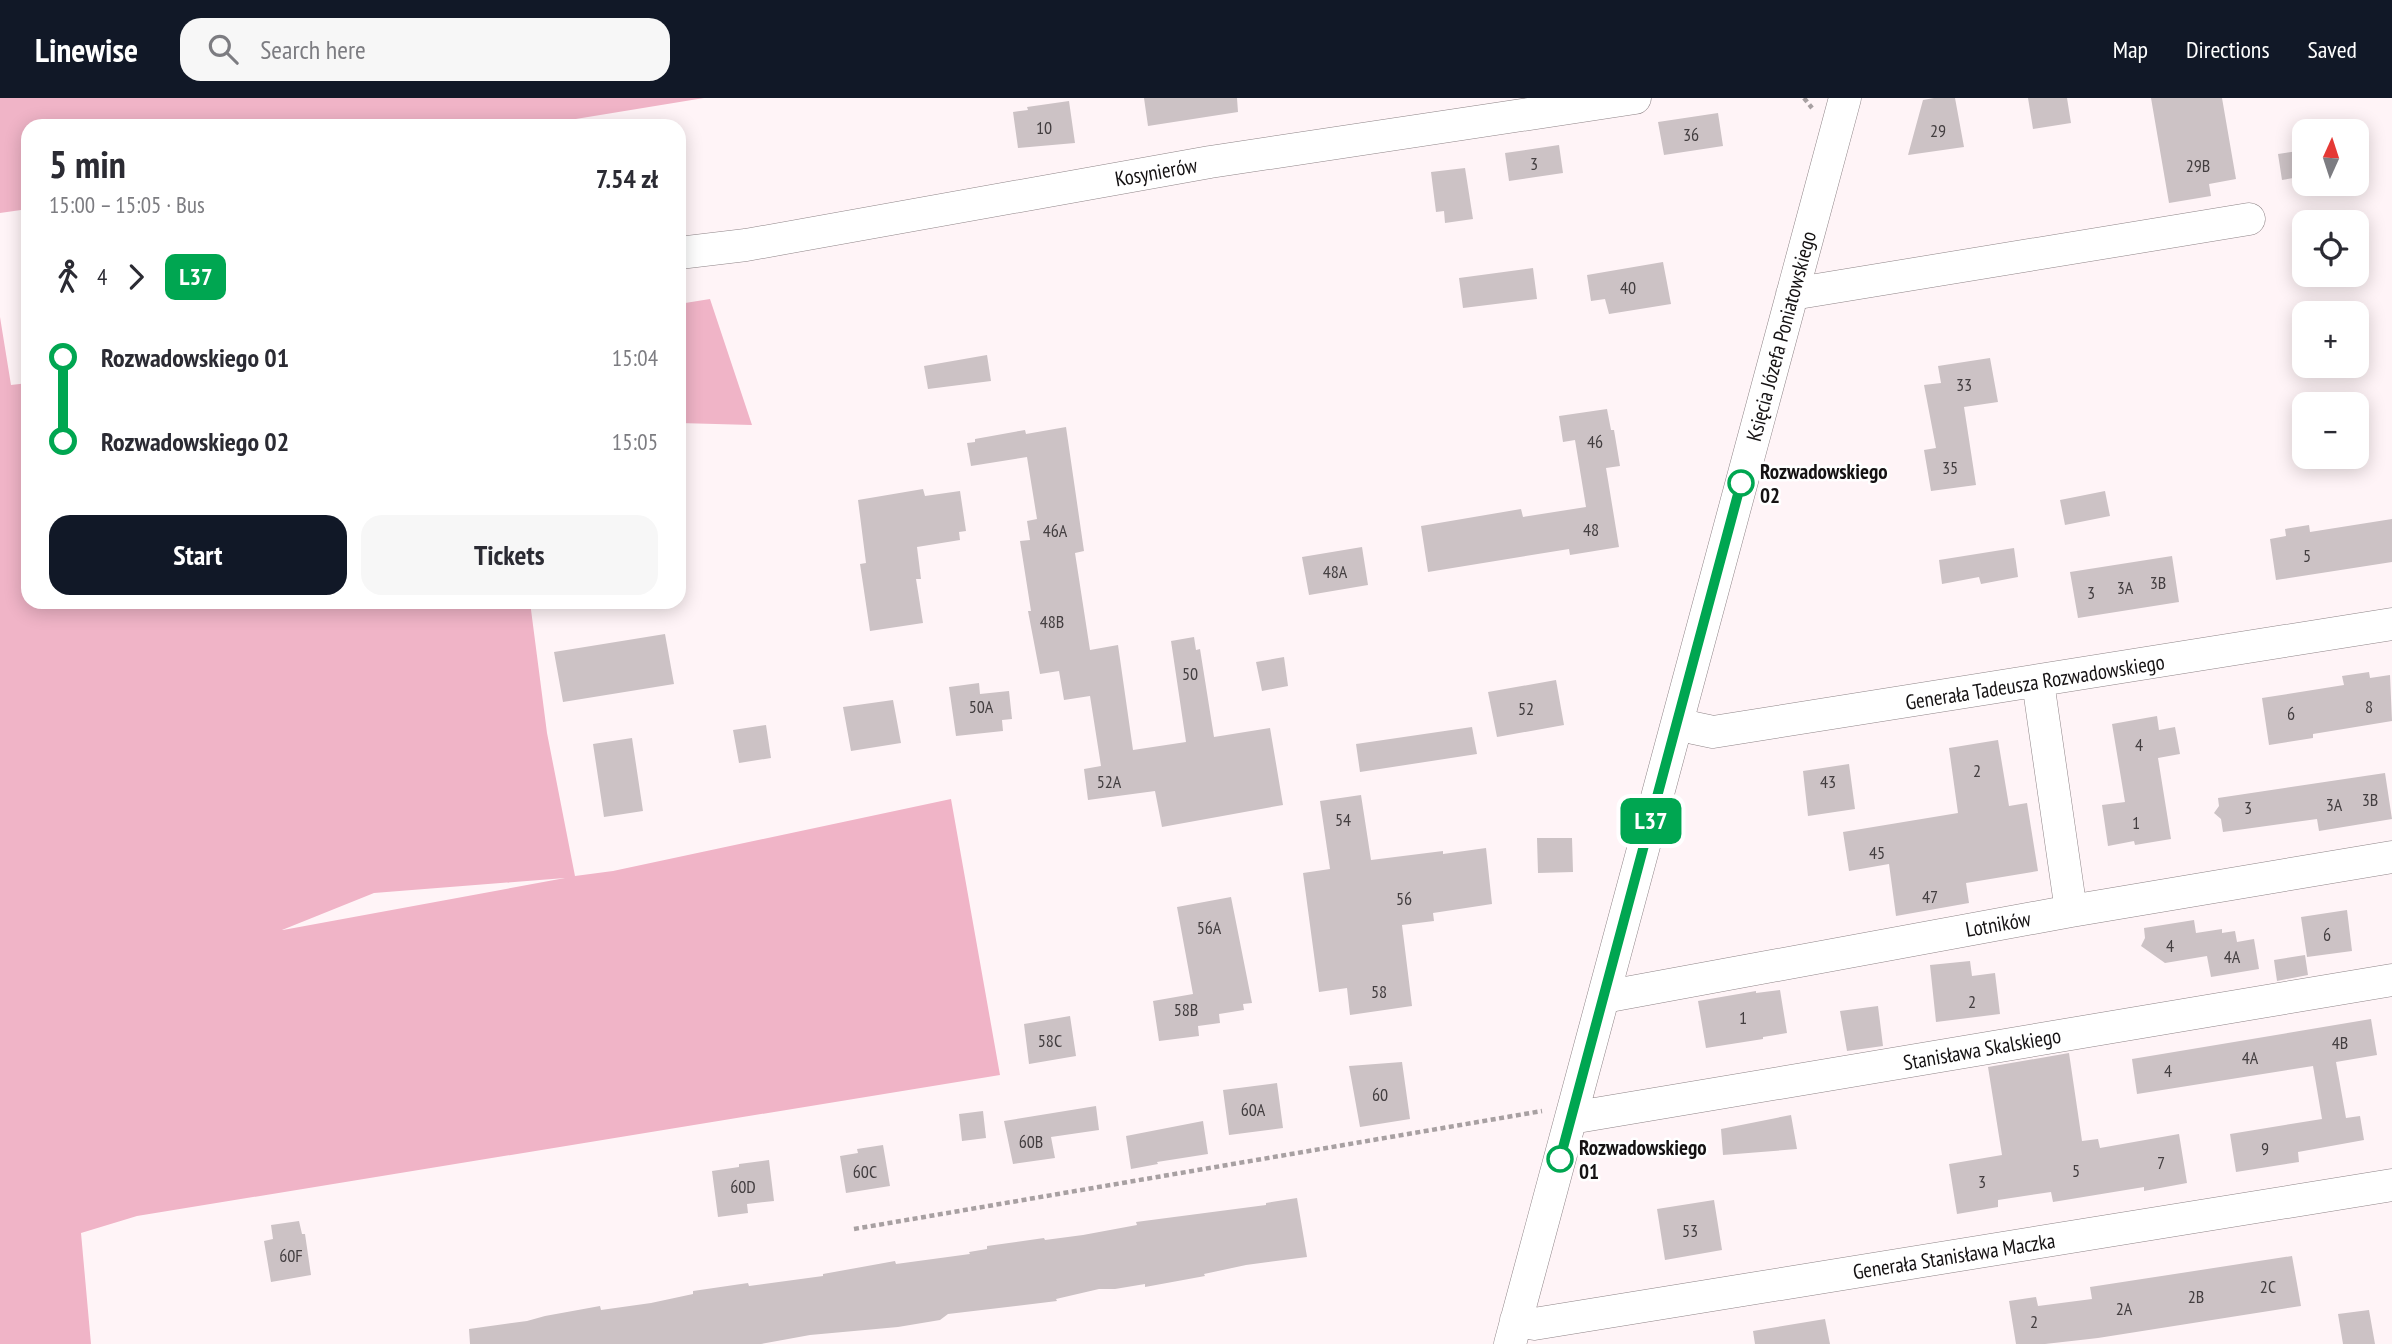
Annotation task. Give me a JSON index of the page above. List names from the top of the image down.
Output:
{
  "streets": {
    "street": [
      "Kosynierów",
      "Księcia Józefa Poniatowskiego",
      "Generała Tadeusza Rozwadowskiego",
      "Lotników",
      "Stanisława Skalskiego",
      "Generała Stanisława Maczka"
    ]
  },
  "crossings": [
    ["Księcia Józefa Poniatowskiego", "Generała Tadeusza Rozwadowskiego"],
    ["Księcia Józefa Poniatowskiego", "Lotników"],
    ["Księcia Józefa Poniatowskiego", "Stanisława Skalskiego"],
    ["Księcia Józefa Poniatowskiego", "Generała Stanisława Maczka"]
  ],
  "places": ["Rozwadowskiego 02", "Rozwadowskiego 01"],
  "lines": ["bus line L37"],
  "house_numbers": [
    "10",
    "29",
    "36",
    "3",
    "29B",
    "40",
    "33",
    "46",
    "35",
    "48",
    "46A",
    "5",
    "48A",
    "3B",
    "3A",
    "3",
    "48B",
    "50",
    "50A",
    "8",
    "52",
    "6",
    "4",
    "2",
    "52A",
    "43",
    "3B",
    "3A",
    "3",
    "54",
    "1",
    "45",
    "47",
    "56",
    "56A",
    "6",
    "4",
    "4A",
    "58",
    "2",
    "58B",
    "1",
    "58C",
    "4B",
    "4A",
    "4",
    "60",
    "60A",
    "60B",
    "9",
    "7",
    "5",
    "60C",
    "3",
    "60D",
    "53",
    "60F",
    "2C",
    "2B",
    "2A",
    "2"
  ],
  "north": "top",
  "page": {
    "header": "Linewise",
    "search": "Search here",
    "nav": ["Map", "Directions", "Saved"],
    "on_map": "L37",
    "map_buttons": ["+", "−"],
    "heading": ["5 min", "15:00 – 15:05 · Bus", "7.54 zł"],
    "legs": ["4", "L37"],
    "list": [
      {
        "name": "Rozwadowskiego 01",
        "value": "15:04"
      },
      {
        "name": "Rozwadowskiego 02",
        "value": "15:05"
      }
    ],
    "buttons": ["Start", "Tickets"]
  }
}
